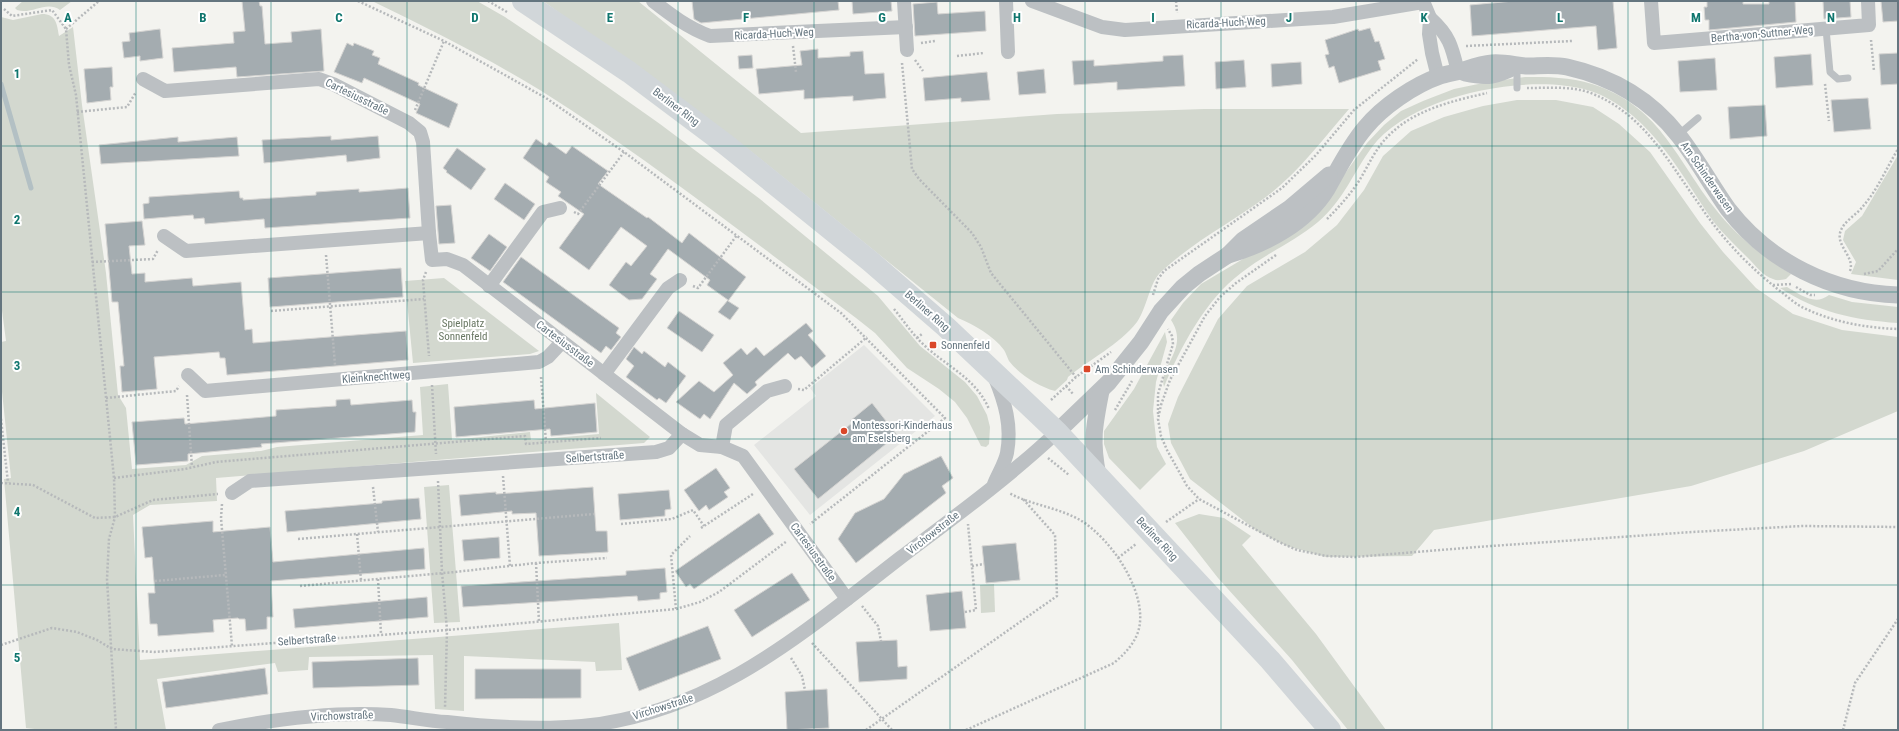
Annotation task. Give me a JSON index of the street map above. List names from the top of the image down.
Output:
{
  "streets": {
    "main road": ["Berliner Ring"],
    "street": [
      "Ricarda-Huch-Weg",
      "Bertha-von-Suttner-Weg",
      "Cartesiusstraße",
      "Am Schinderwasen",
      "Kleinknechtweg",
      "Selbertstraße",
      "Virchowstraße"
    ]
  },
  "crossings": [
    ["Cartesiusstraße", "Kleinknechtweg"],
    ["Cartesiusstraße", "Selbertstraße"],
    ["Cartesiusstraße", "Virchowstraße"],
    ["Berliner Ring", "Am Schinderwasen"],
    ["Berliner Ring", "Virchowstraße"],
    ["Am Schinderwasen", "Virchowstraße"]
  ],
  "parks": ["Spielplatz Sonnenfeld"],
  "places": {
    "transit": ["Sonnenfeld", "Am Schinderwasen"],
    "other": ["Montessori-Kinderhaus am Eselsberg"]
  },
  "grid": {
    "columns": [
      "A",
      "B",
      "C",
      "D",
      "E",
      "F",
      "G",
      "H",
      "I",
      "J",
      "K",
      "L",
      "M",
      "N"
    ],
    "rows": [
      "1",
      "2",
      "3",
      "4",
      "5"
    ]
  }
}
